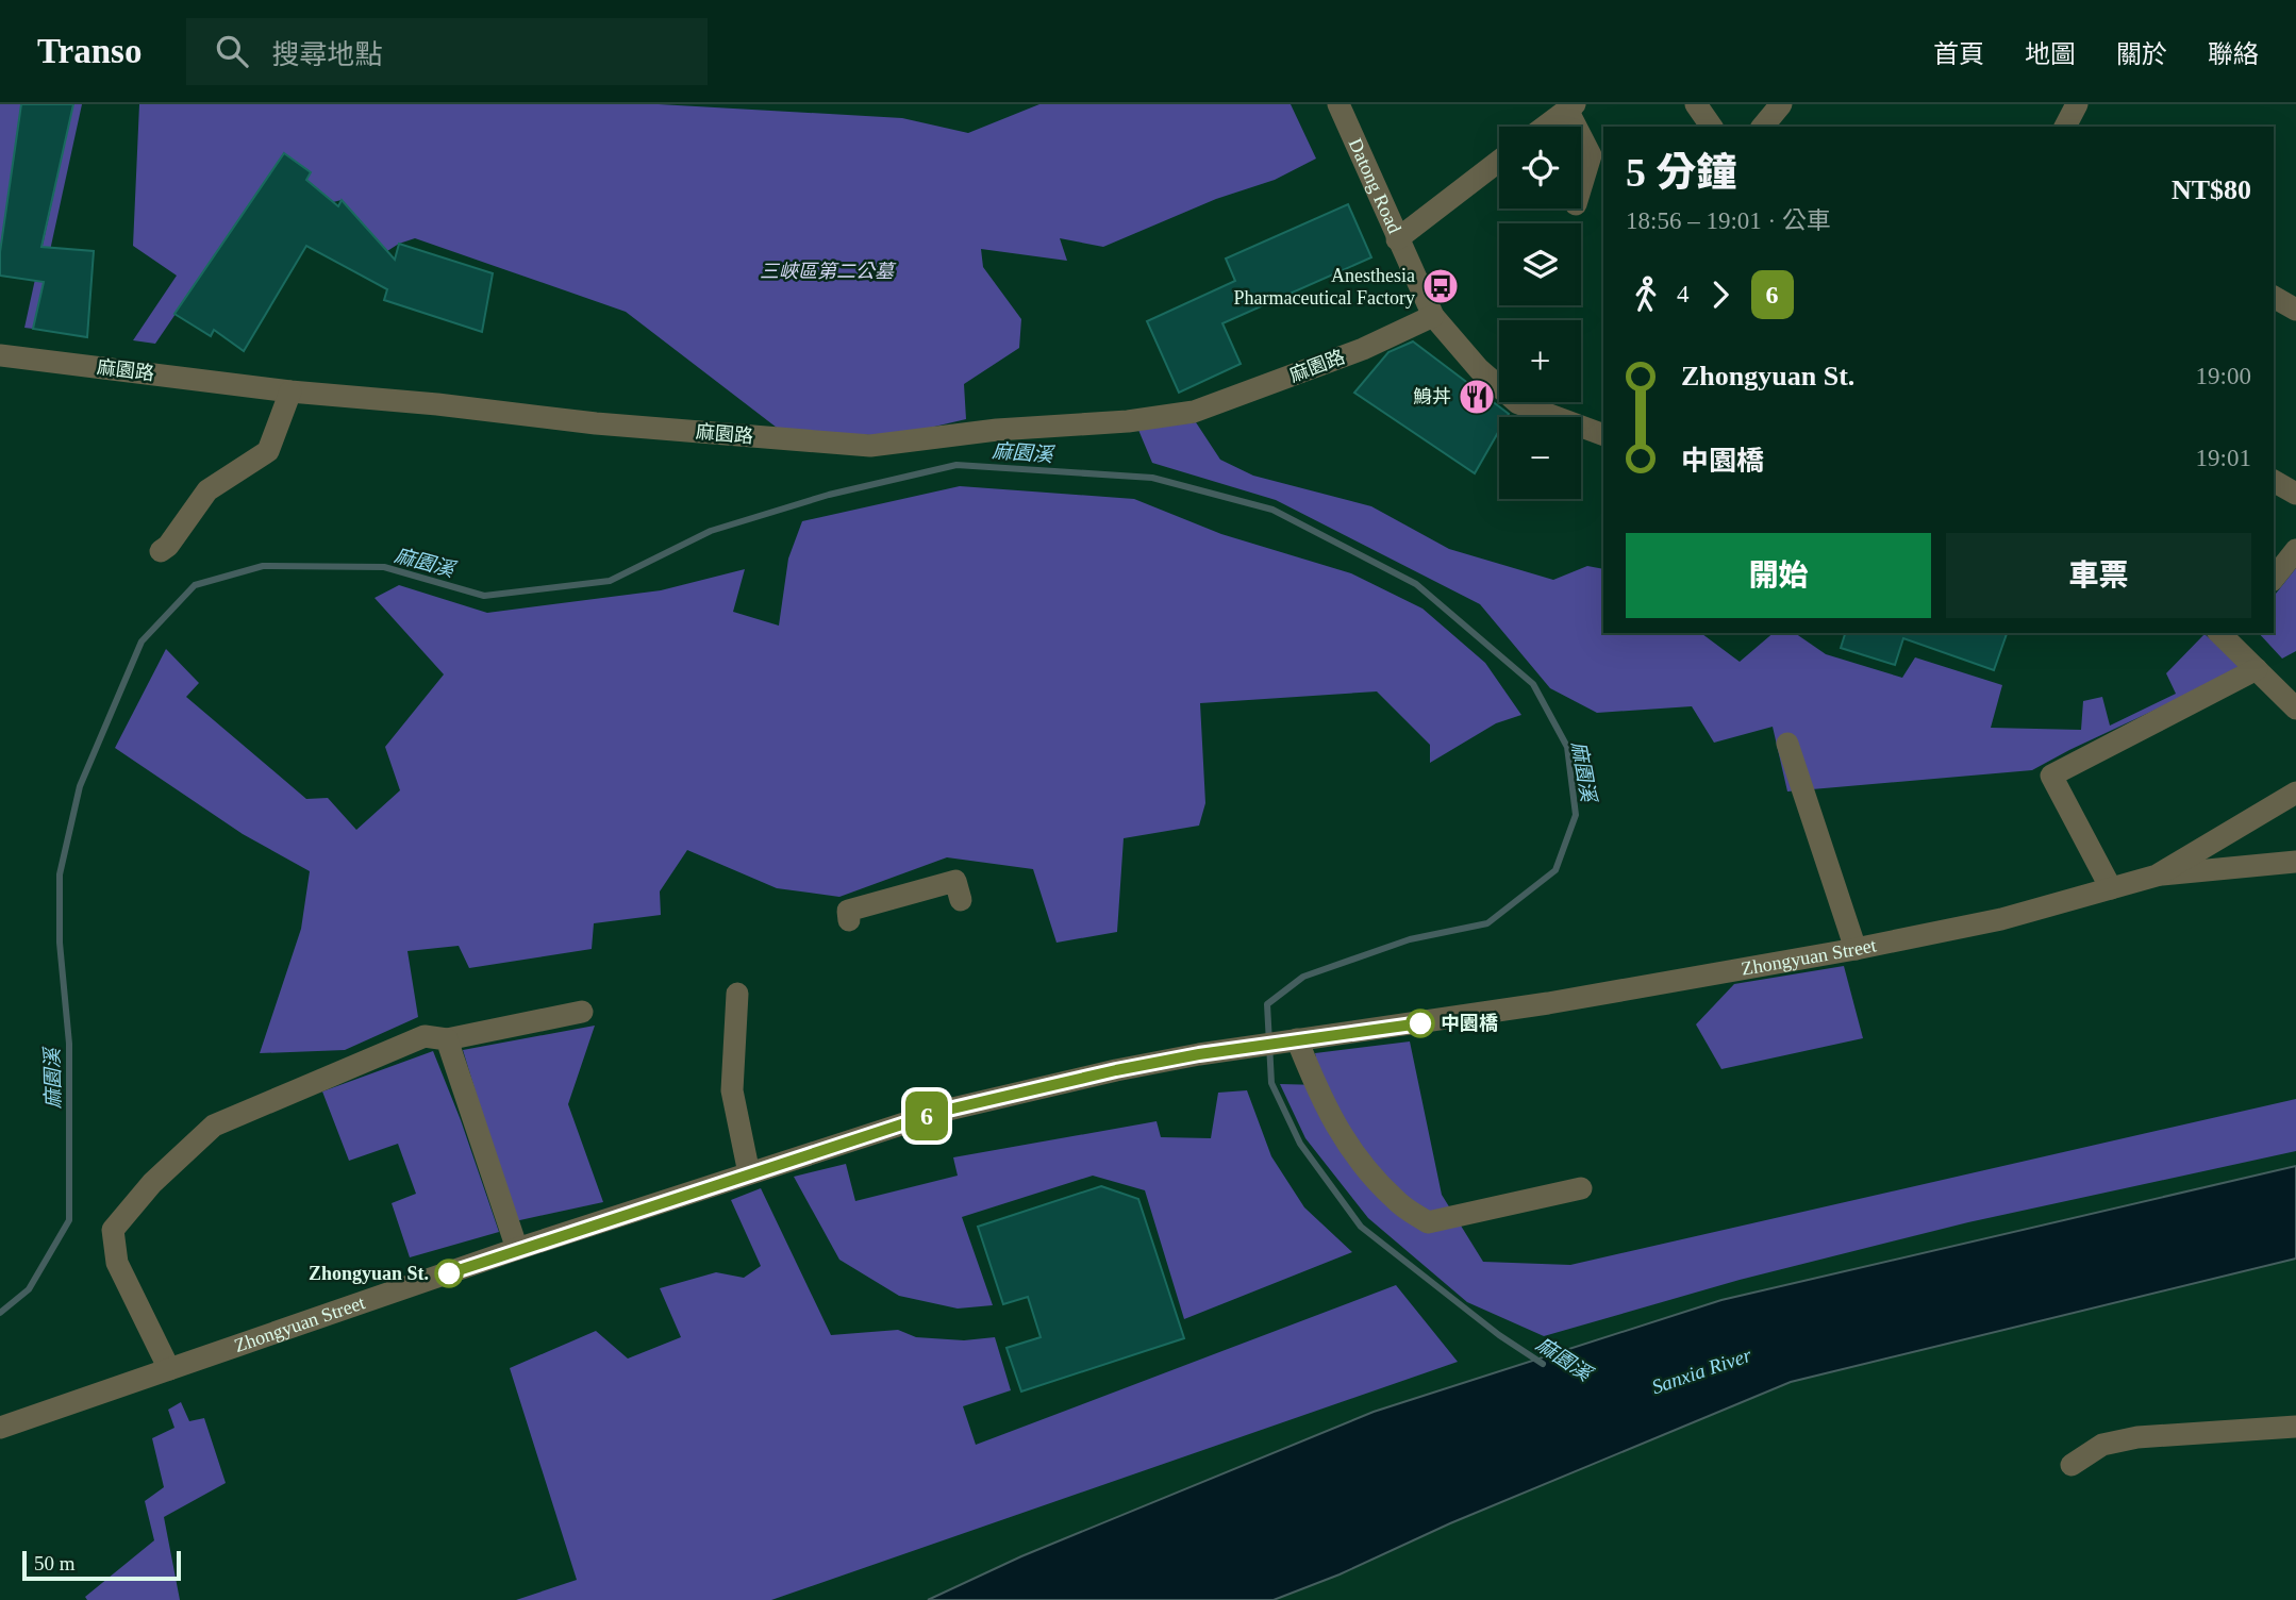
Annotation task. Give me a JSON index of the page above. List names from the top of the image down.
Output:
{
  "streets": {
    "street": ["Datong Road", "麻園路", "Zhongyuan Street"]
  },
  "crossings": [
    ["Datong Road", "麻園路"]
  ],
  "water": ["麻園溪", "Sanxia River"],
  "parks": ["三峽區第二公墓"],
  "places": {
    "bus stop": ["Anesthesia Pharmaceutical Factory"],
    "restaurant": ["鯓丼"],
    "other": ["中園橋", "Zhongyuan St."]
  },
  "lines": ["bus line 6"],
  "scale_bar": "50 m",
  "page": {
    "header": "Transo",
    "search": "搜尋地點",
    "nav": [
      "首頁",
      "地圖",
      "關於",
      "聯絡"
    ],
    "on_map": "6",
    "map_buttons": ["+", "−"],
    "heading": ["5 分鐘", "18:56 – 19:01 · 公車", "NT$80"],
    "legs": ["4", "6"],
    "list": [
      {
        "name": "Zhongyuan St.",
        "value": "19:00"
      },
      {
        "name": "中園橋",
        "value": "19:01"
      }
    ],
    "buttons": ["開始", "車票"],
    "scale": "50 m"
  }
}
